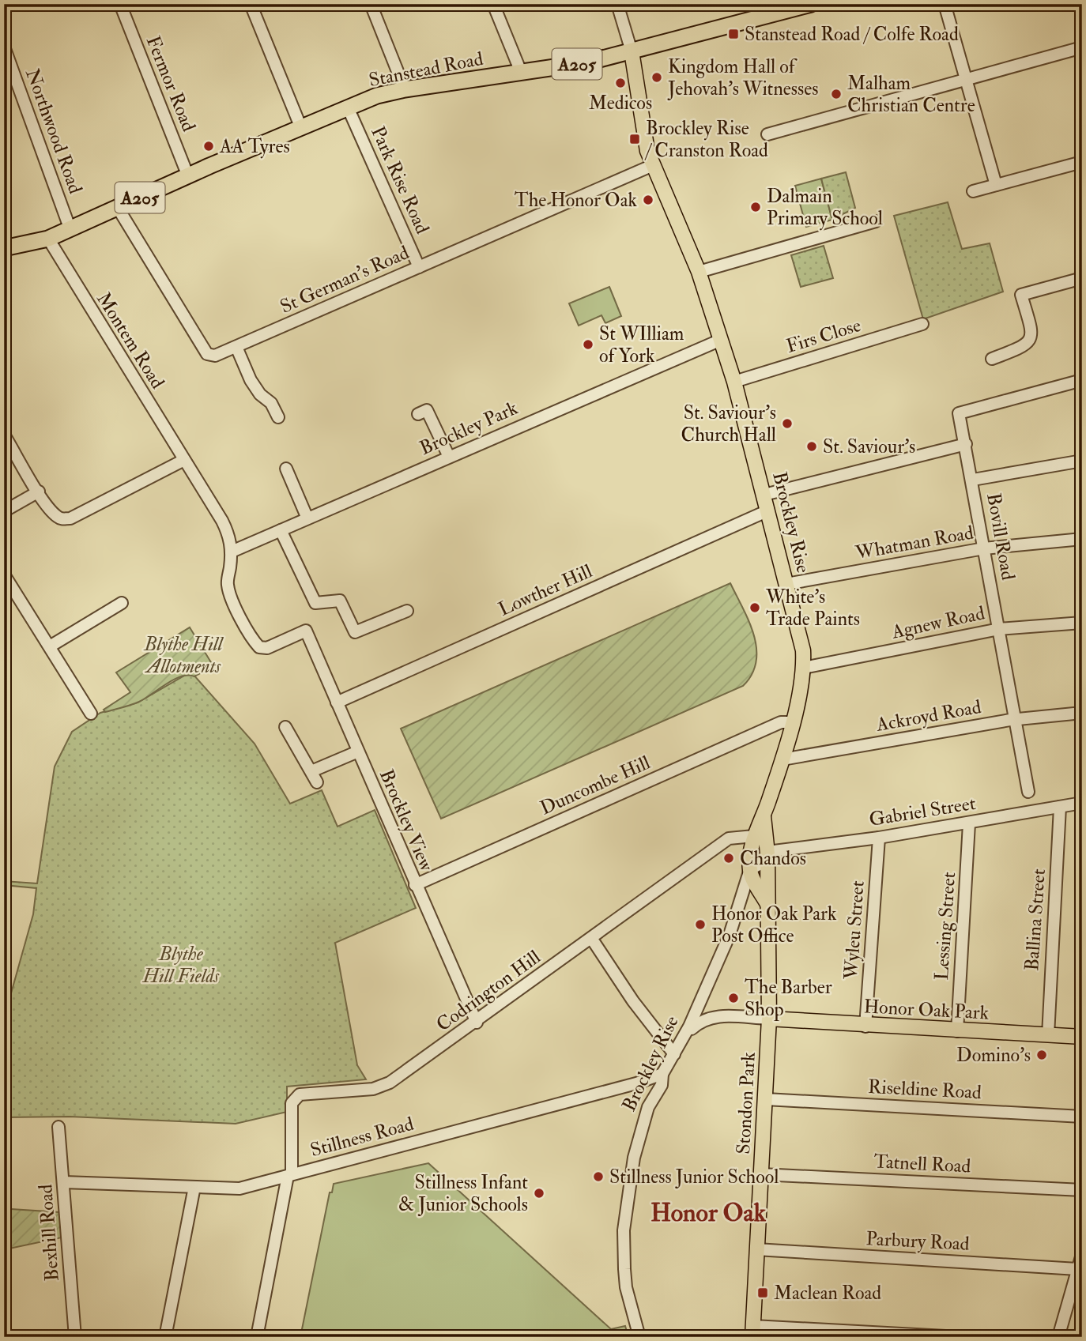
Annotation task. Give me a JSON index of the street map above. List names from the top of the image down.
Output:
{
  "streets": {
    "highway": ["A205", "Stanstead Road"],
    "main road": ["Brockley Rise", "Honor Oak Park", "Stondon Park"],
    "street": [
      "Fermor Road",
      "Northwood Road",
      "Park Rise Road",
      "St German's Road",
      "Firs Close",
      "Montem Road",
      "Brockley Park",
      "Bovill Road",
      "Whatman Road",
      "Lowther Hill",
      "Agnew Road",
      "Ackroyd Road",
      "Duncombe Hill",
      "Gabriel Street",
      "Brockley View",
      "Ballina Street",
      "Lessing Street",
      "Wyleu Street",
      "Codrington Hill",
      "Riseldine Road",
      "Stillness Road",
      "Tatnell Road",
      "Bexhill Road",
      "Parbury Road"
    ]
  },
  "crossings": [
    ["Stanstead Road", "Fermor Road"],
    ["Stanstead Road", "Northwood Road"],
    ["Stanstead Road", "Park Rise Road"],
    ["Stanstead Road", "St German's Road"],
    ["Stanstead Road", "Montem Road"],
    ["Stanstead Road", "Brockley Rise"],
    ["Park Rise Road", "St German's Road"],
    ["St German's Road", "Brockley Rise"],
    ["Firs Close", "Brockley Rise"],
    ["Montem Road", "Brockley Park"],
    ["Montem Road", "Brockley View"],
    ["Brockley Park", "Brockley Rise"],
    ["Brockley Park", "Brockley View"],
    ["Brockley Rise", "Whatman Road"],
    ["Brockley Rise", "Lowther Hill"],
    ["Brockley Rise", "Agnew Road"],
    ["Brockley Rise", "Ackroyd Road"],
    ["Brockley Rise", "Duncombe Hill"],
    ["Brockley Rise", "Stondon Park"],
    ["Brockley Rise", "Stillness Road"],
    ["Bovill Road", "Whatman Road"],
    ["Bovill Road", "Agnew Road"],
    ["Bovill Road", "Ackroyd Road"],
    ["Lowther Hill", "Brockley View"],
    ["Duncombe Hill", "Brockley View"],
    ["Gabriel Street", "Ballina Street"],
    ["Gabriel Street", "Lessing Street"],
    ["Gabriel Street", "Wyleu Street"],
    ["Gabriel Street", "Stondon Park"],
    ["Brockley View", "Codrington Hill"],
    ["Ballina Street", "Honor Oak Park"],
    ["Lessing Street", "Honor Oak Park"],
    ["Wyleu Street", "Honor Oak Park"],
    ["Codrington Hill", "Stondon Park"],
    ["Codrington Hill", "Stillness Road"],
    ["Honor Oak Park", "Stondon Park"],
    ["Riseldine Road", "Stondon Park"],
    ["Stondon Park", "Tatnell Road"],
    ["Stondon Park", "Parbury Road"],
    ["Stillness Road", "Bexhill Road"]
  ],
  "districts": ["Honor Oak"],
  "parks": ["Blythe Hill Allotments", "Blythe Hill Fields"],
  "places": {
    "transit": ["Stanstead Road / Colfe Road", "Brockley Rise / Cranston Road", "Maclean Road"],
    "other": [
      "Kingdom Hall of Jehovah's Witnesses",
      "Medicos",
      "Malham Christian Centre",
      "AA Tyres",
      "The Honor Oak",
      "Dalmain Primary School",
      "St WIlliam of York",
      "St. Saviour's Church Hall",
      "St. Saviour's",
      "White's Trade Paints",
      "Chandos",
      "Honor Oak Park Post Office",
      "The Barber Shop",
      "Domino's",
      "Stillness Junior School",
      "Stillness Infant & Junior Schools"
    ]
  }
}
